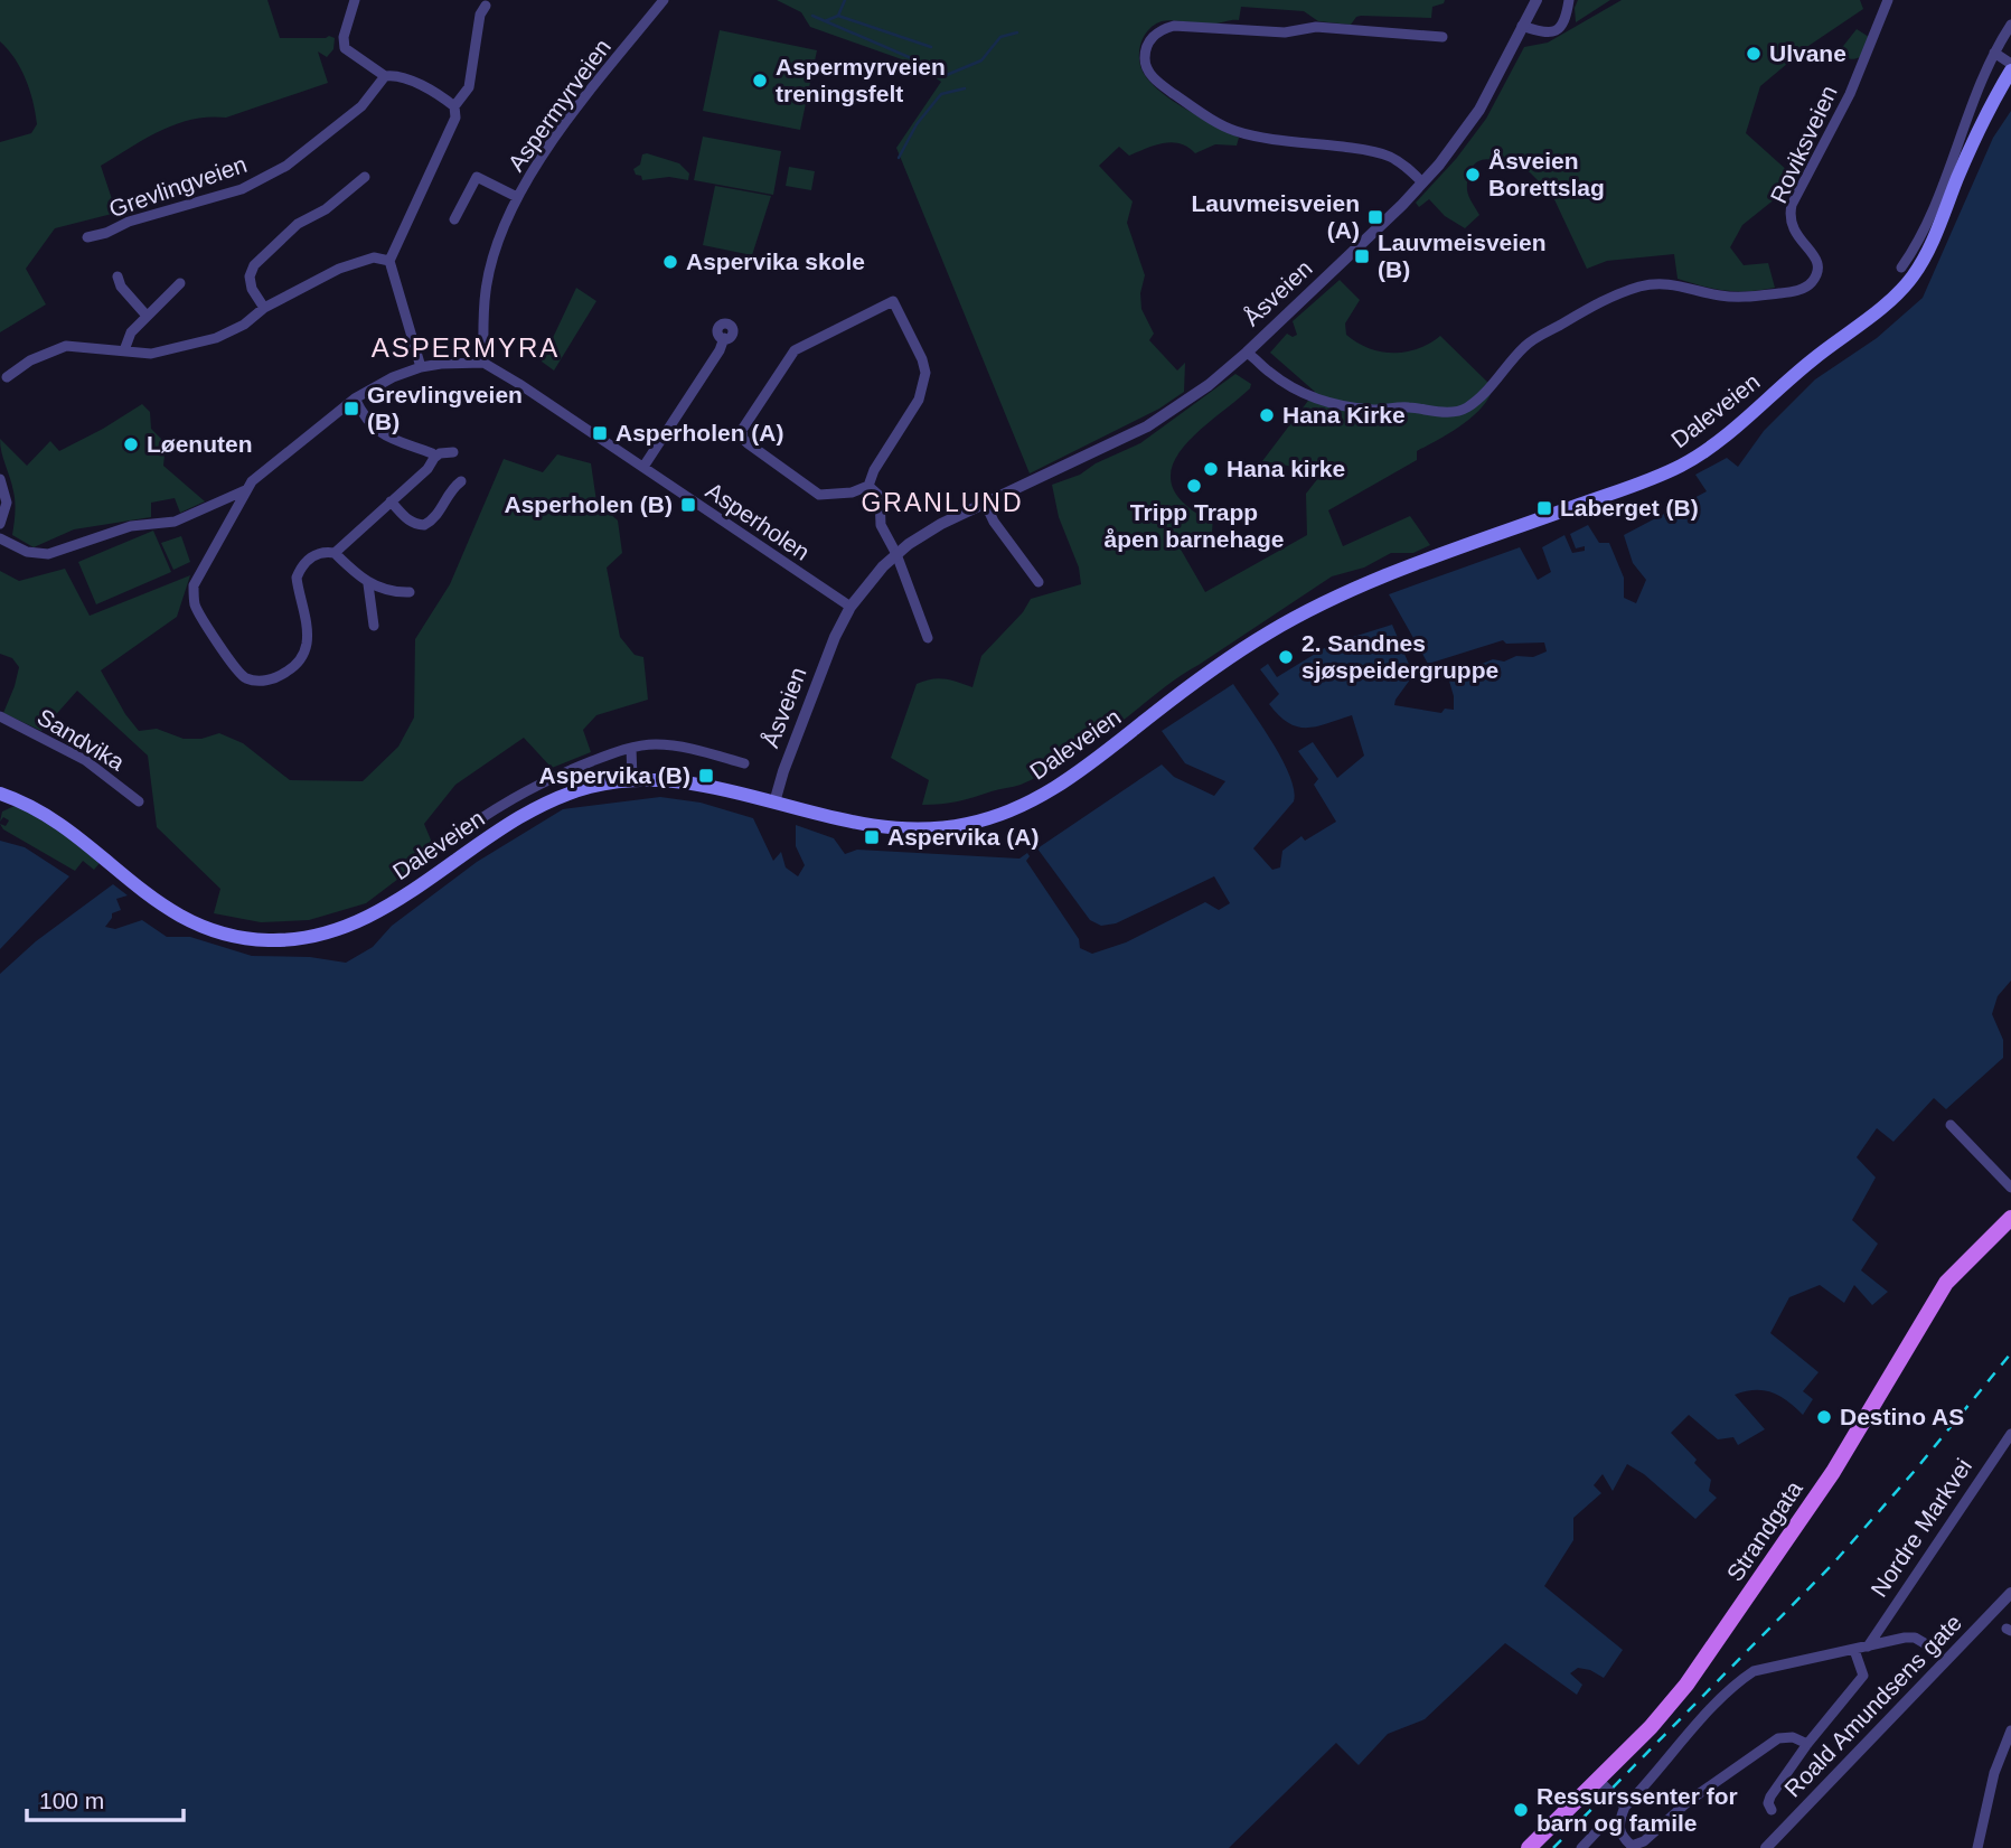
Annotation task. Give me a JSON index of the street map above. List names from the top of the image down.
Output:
{
  "streets": {
    "main road": ["Daleveien", "Strandgata"],
    "street": [
      "Aspermyrveien",
      "Roviksveien",
      "Grevlingveien",
      "Åsveien",
      "Asperholen",
      "Sandvika",
      "Nordre Markvei",
      "Roald Amundsens gate"
    ]
  },
  "crossings": [
    ["Aspermyrveien", "Asperholen"],
    ["Roviksveien", "Åsveien"],
    ["Åsveien", "Daleveien"],
    ["Åsveien", "Asperholen"]
  ],
  "districts": ["ASPERMYRA", "GRANLUND"],
  "places": {
    "other": [
      "Ulvane",
      "Aspermyrveien treningsfelt",
      "Åsveien Borettslag",
      "Aspervika skole",
      "Hana Kirke",
      "Løenuten",
      "Hana kirke",
      "Tripp Trapp åpen barnehage",
      "2. Sandnes sjøspeidergruppe",
      "Destino AS",
      "Ressurssenter for barn og famile"
    ],
    "transit": [
      "Lauvmeisveien (A)",
      "Lauvmeisveien (B)",
      "Grevlingveien (B)",
      "Asperholen (A)",
      "Asperholen (B)",
      "Laberget (B)",
      "Aspervika (B)",
      "Aspervika (A)"
    ]
  },
  "scale_bar": "100 m"
}
